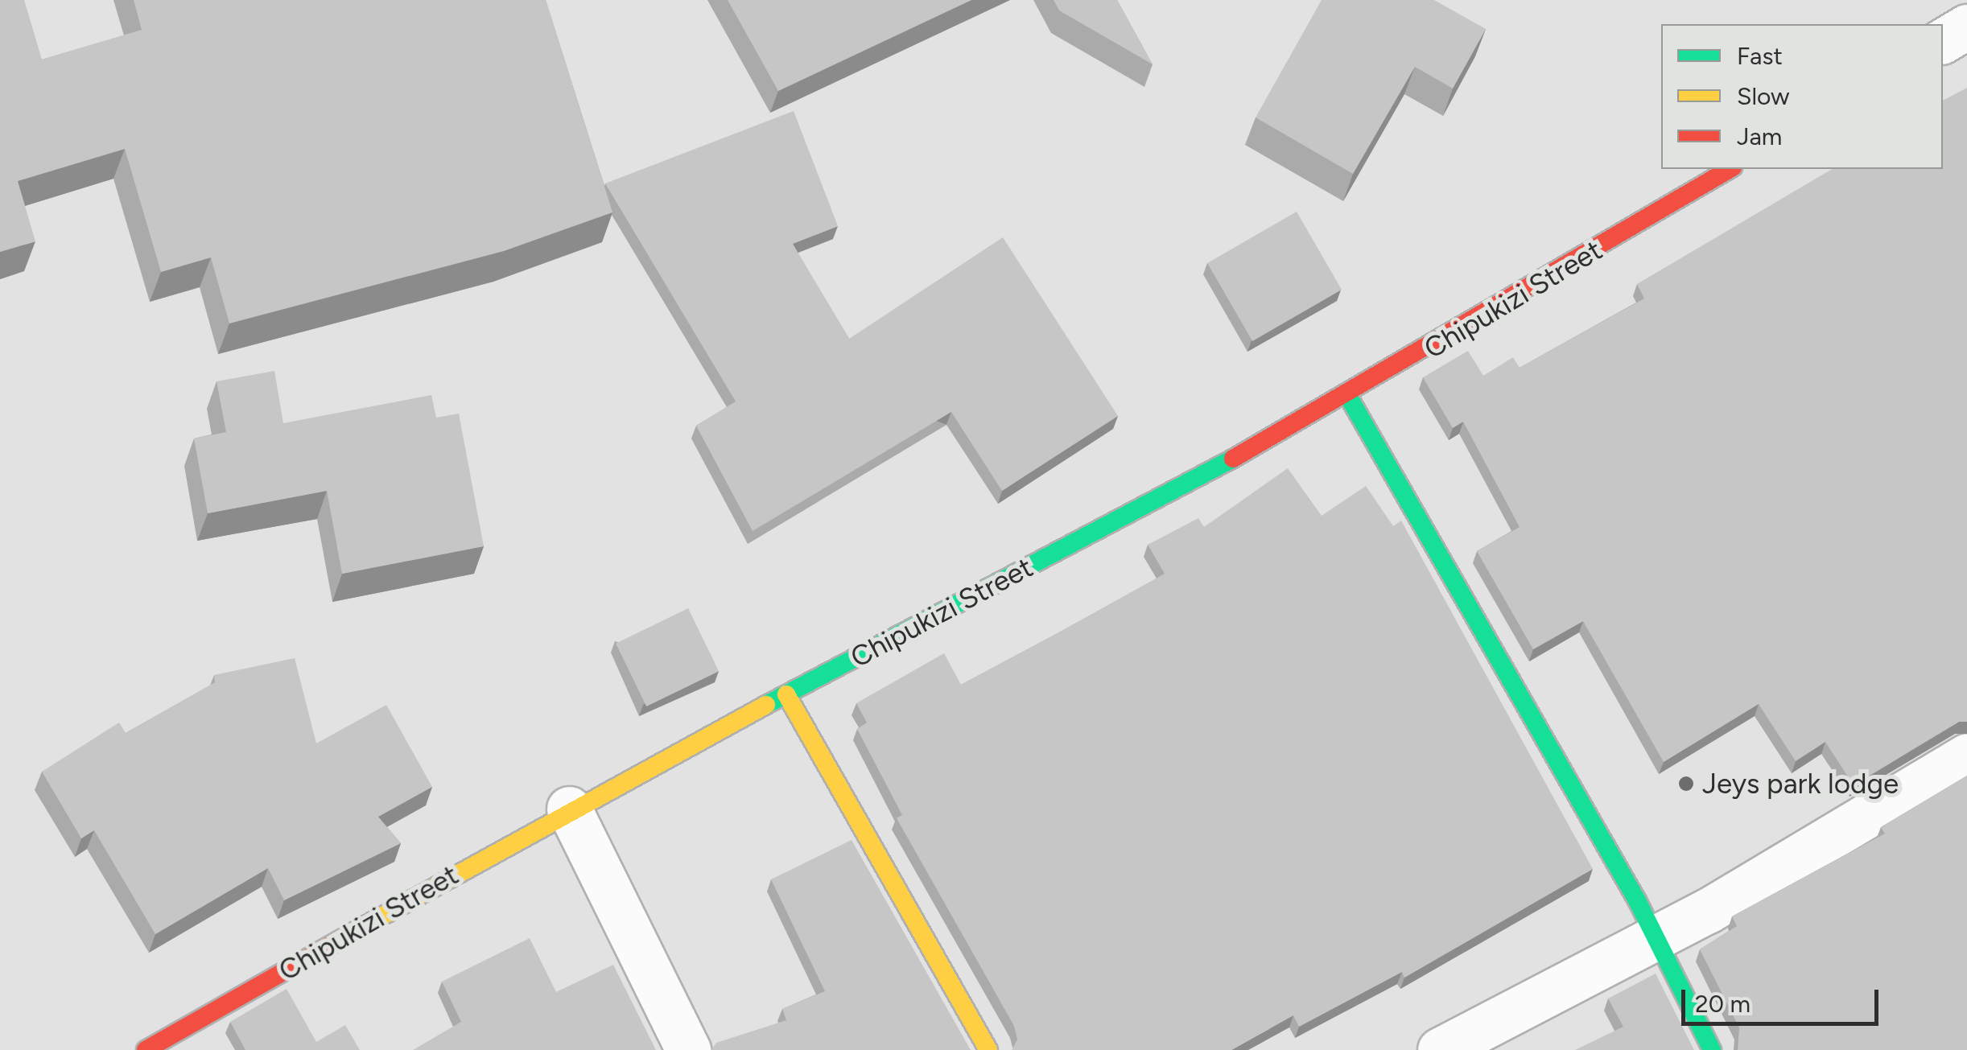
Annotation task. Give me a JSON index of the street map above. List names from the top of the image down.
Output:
{
  "streets": {
    "street": ["Chipukizi Street"]
  },
  "places": ["Jeys park lodge"],
  "legend": ["Fast", "Slow", "Jam"],
  "scale_bar": "20 m"
}
